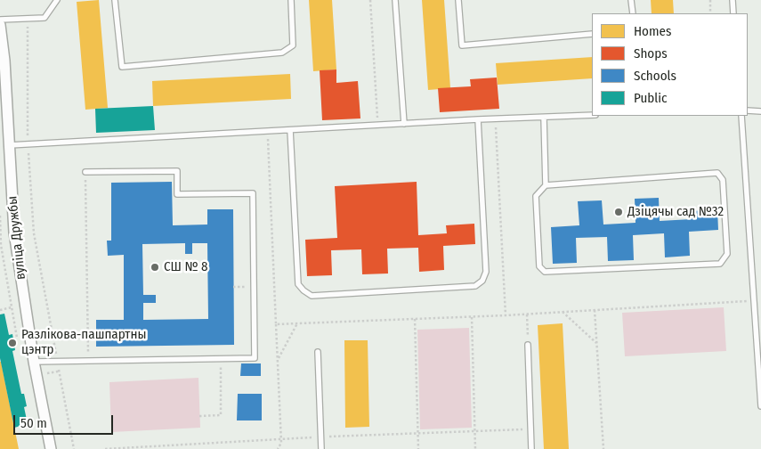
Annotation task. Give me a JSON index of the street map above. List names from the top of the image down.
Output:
{
  "streets": {
    "street": ["вуліца Дружбы"]
  },
  "places": ["Дзіцячы сад №32", "СШ № 8", "Разлікова-пашпартны цэнтр"],
  "legend": [
    "Homes",
    "Shops",
    "Schools",
    "Public"
  ],
  "scale_bar": "50 m"
}
